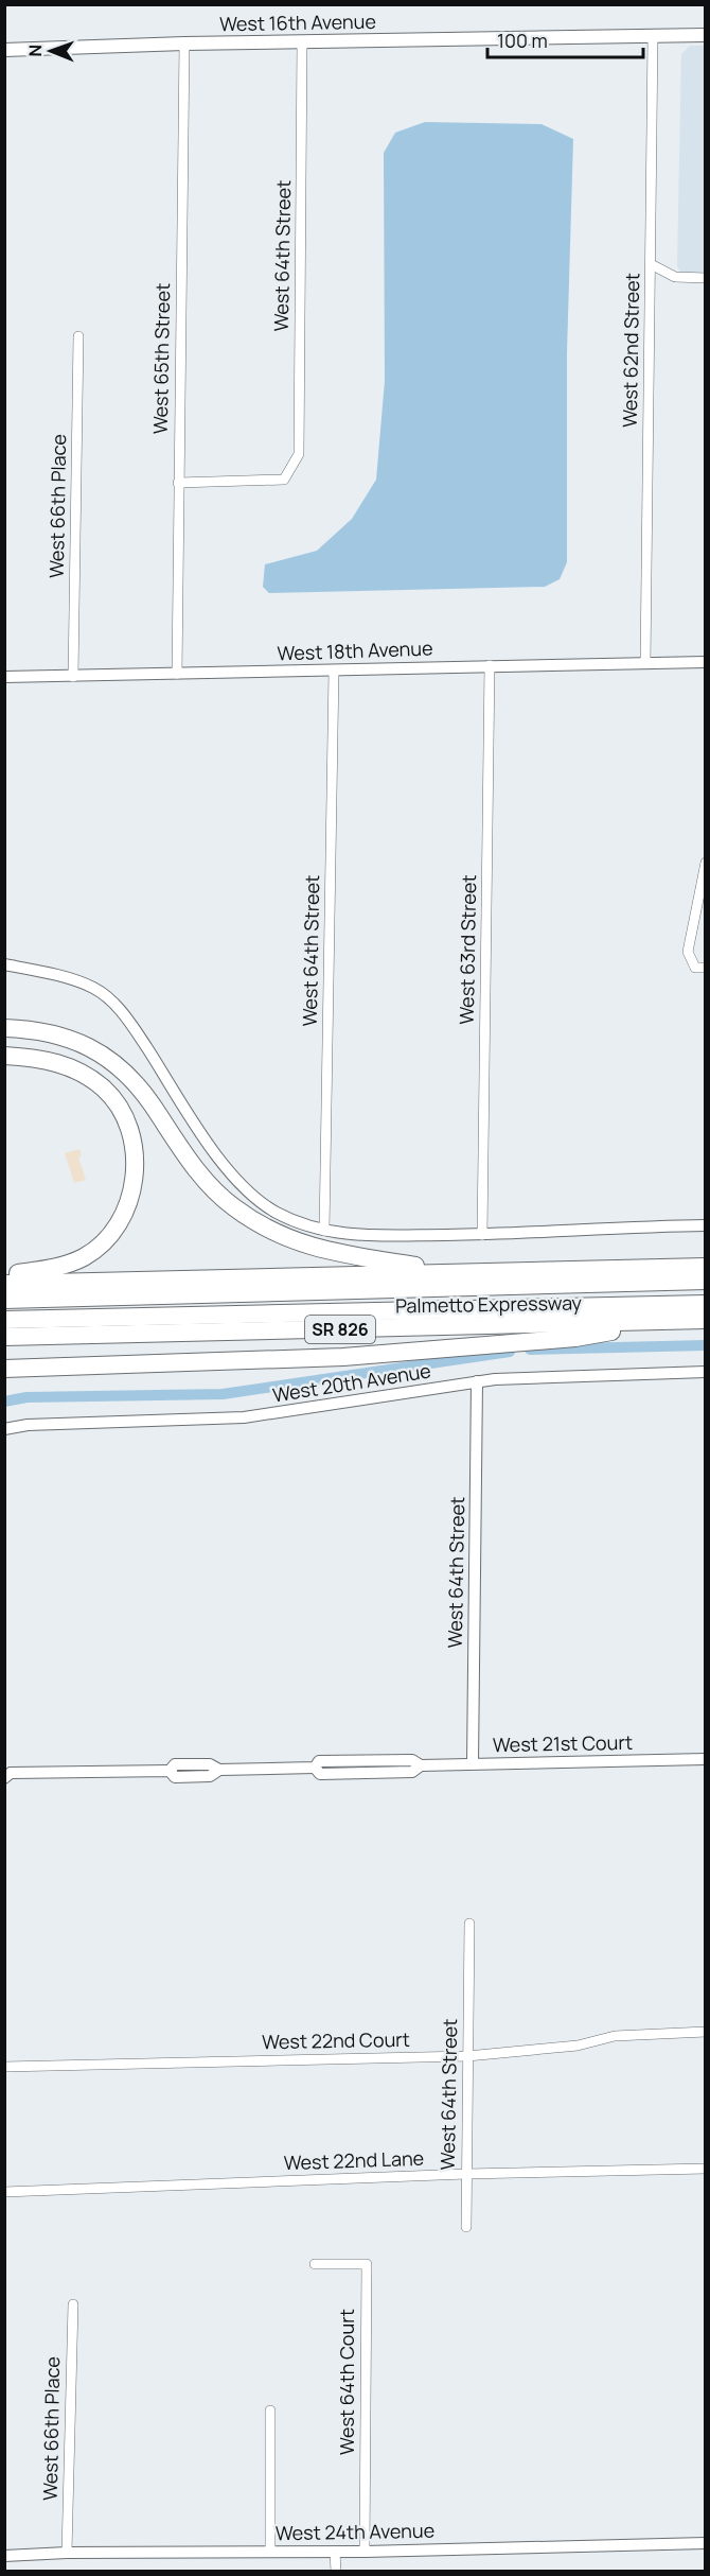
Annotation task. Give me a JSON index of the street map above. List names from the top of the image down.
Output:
{
  "streets": {
    "highway": ["Palmetto Expressway", "SR 826"],
    "main road": ["West 16th Avenue"],
    "street": [
      "West 64th Street",
      "West 62nd Street",
      "West 65th Street",
      "West 66th Place",
      "West 18th Avenue",
      "West 63rd Street",
      "West 20th Avenue",
      "West 21st Court",
      "West 22nd Court",
      "West 22nd Lane",
      "West 64th Court",
      "West 24th Avenue"
    ]
  },
  "crossings": [
    ["West 16th Avenue", "West 64th Street"],
    ["West 16th Avenue", "West 62nd Street"],
    ["West 16th Avenue", "West 65th Street"],
    ["West 64th Street", "West 65th Street"],
    ["West 64th Street", "West 18th Avenue"],
    ["West 64th Street", "West 20th Avenue"],
    ["West 64th Street", "West 21st Court"],
    ["West 64th Street", "West 22nd Court"],
    ["West 64th Street", "West 22nd Lane"],
    ["West 62nd Street", "West 18th Avenue"],
    ["West 65th Street", "West 18th Avenue"],
    ["West 66th Place", "West 18th Avenue"],
    ["West 66th Place", "West 24th Avenue"],
    ["West 18th Avenue", "West 63rd Street"],
    ["West 64th Court", "West 24th Avenue"]
  ],
  "scale_bar": "100 m",
  "north": "left"
}
